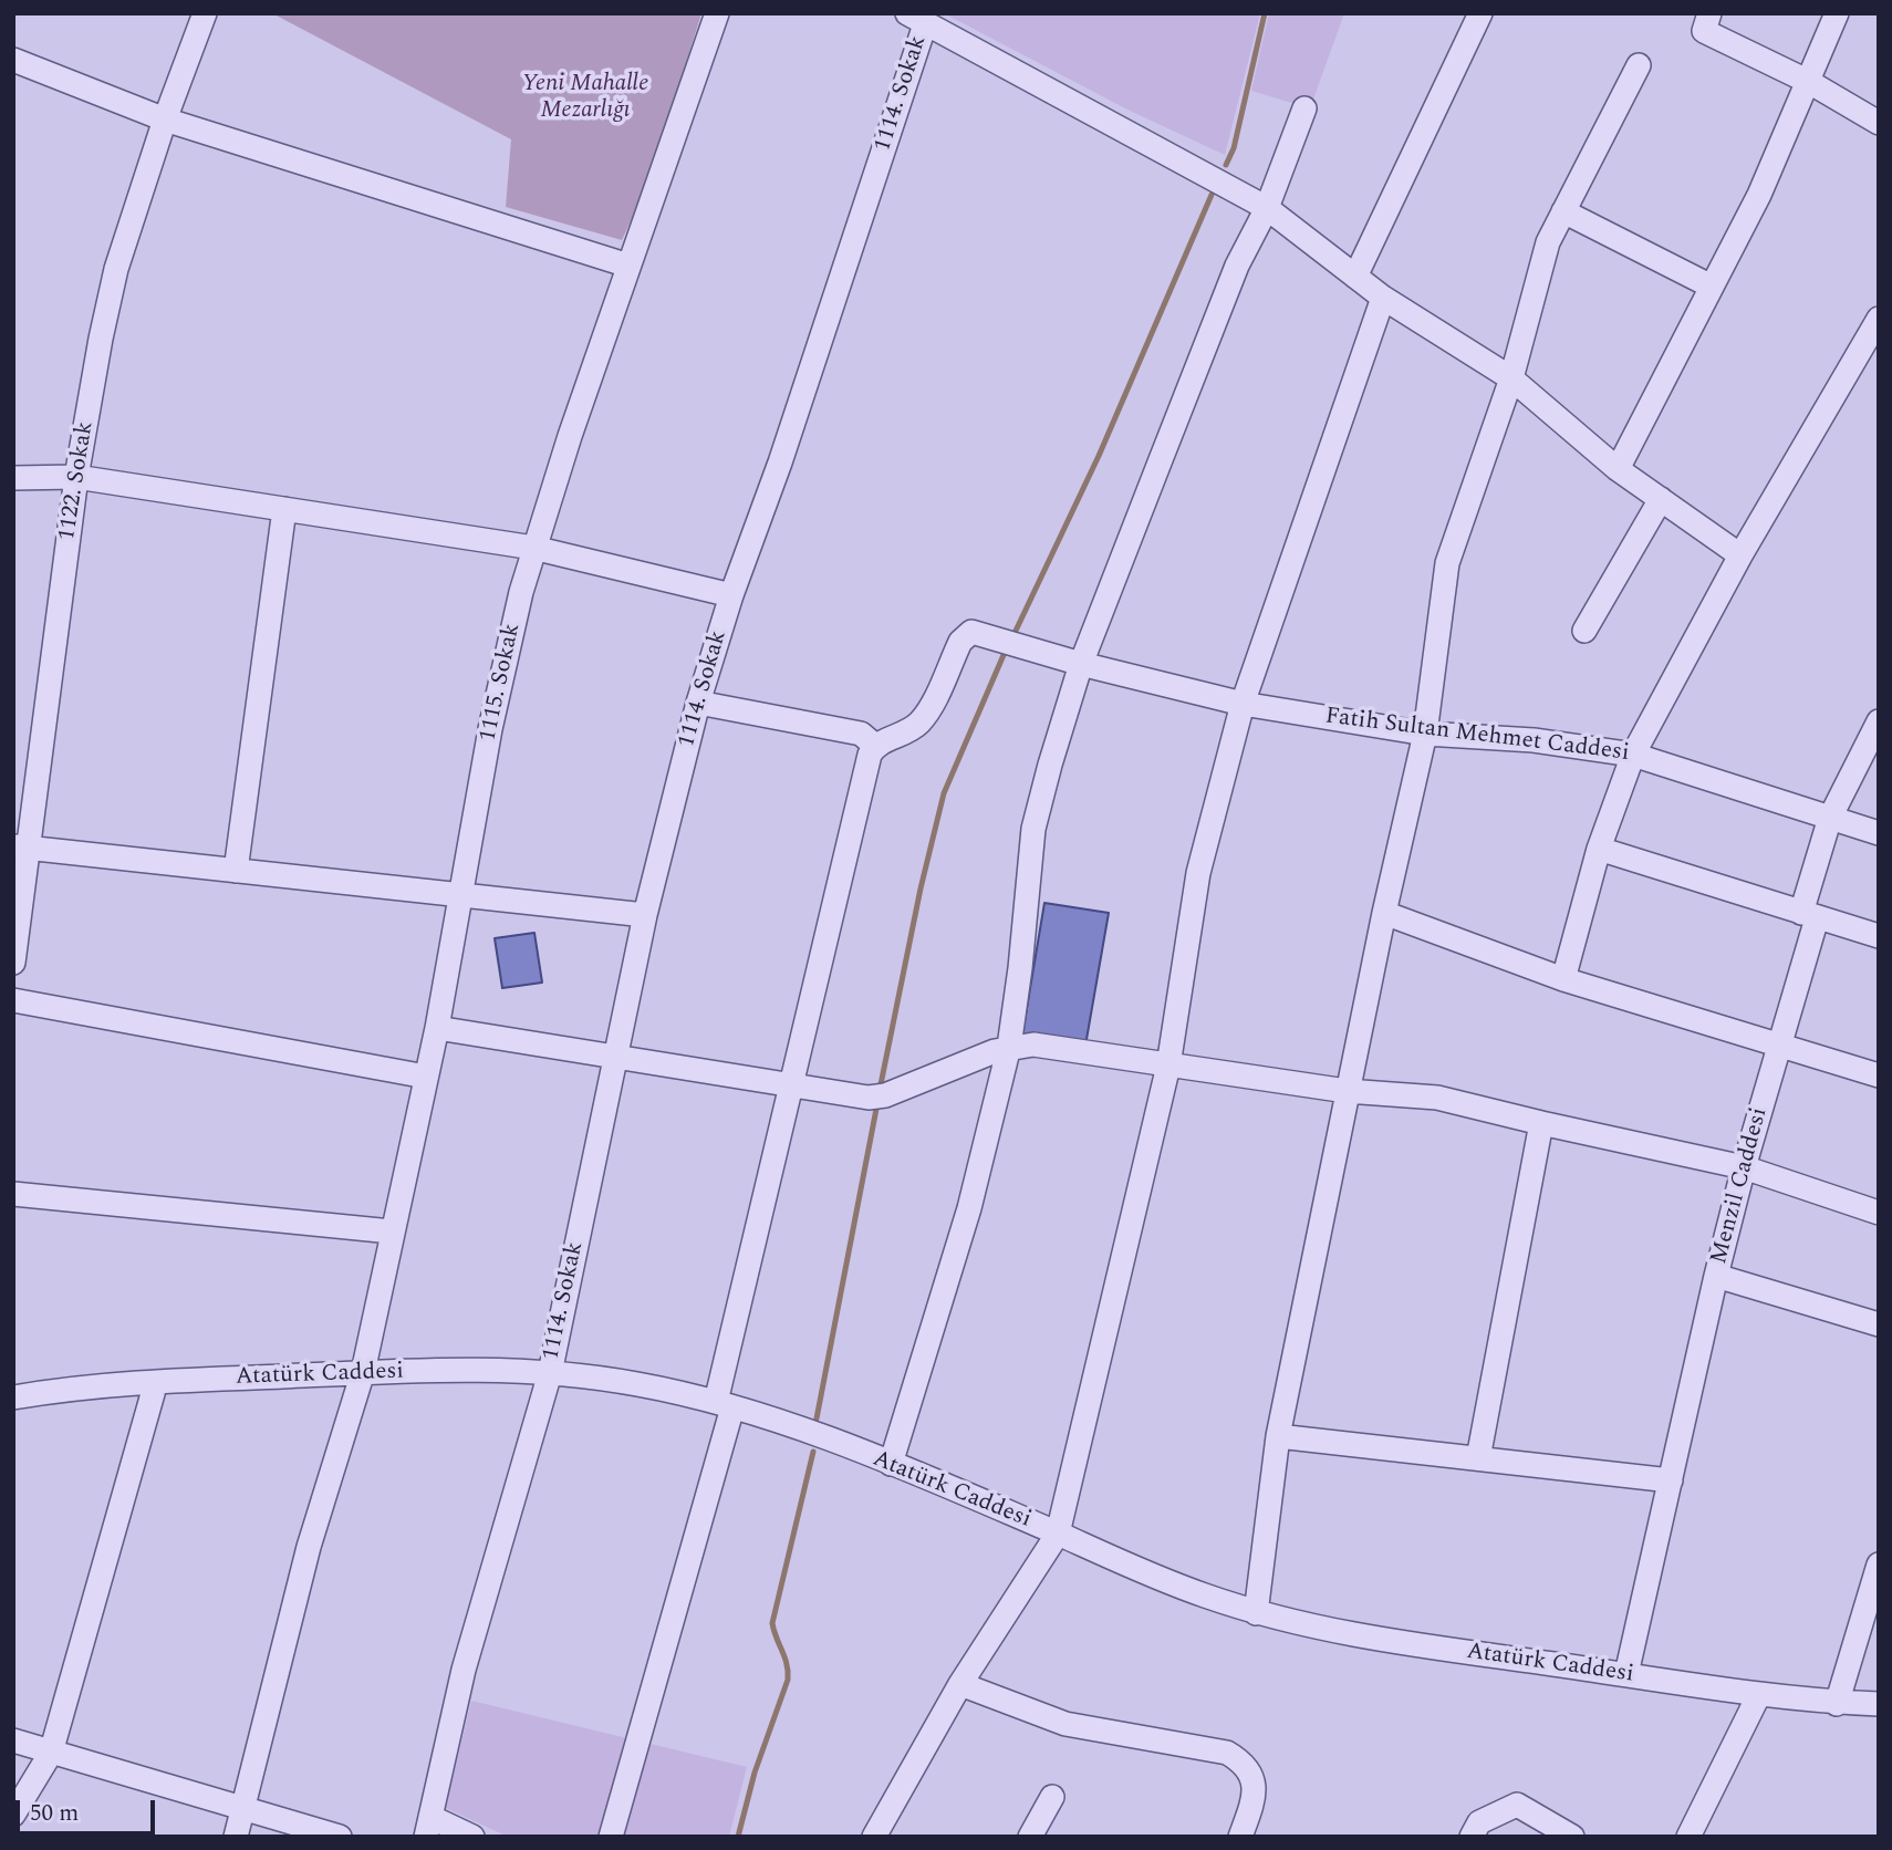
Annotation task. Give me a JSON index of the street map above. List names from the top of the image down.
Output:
{
  "streets": {
    "street": [
      "1114. Sokak",
      "1122. Sokak",
      "1115. Sokak",
      "Fatih Sultan Mehmet Caddesi",
      "Menzil Caddesi",
      "Atatürk Caddesi"
    ]
  },
  "crossings": [
    ["1114. Sokak", "Atatürk Caddesi"],
    ["1115. Sokak", "Atatürk Caddesi"],
    ["Fatih Sultan Mehmet Caddesi", "Menzil Caddesi"],
    ["Menzil Caddesi", "Atatürk Caddesi"]
  ],
  "parks": ["Yeni Mahalle Mezarlığı"],
  "scale_bar": "50 m"
}
